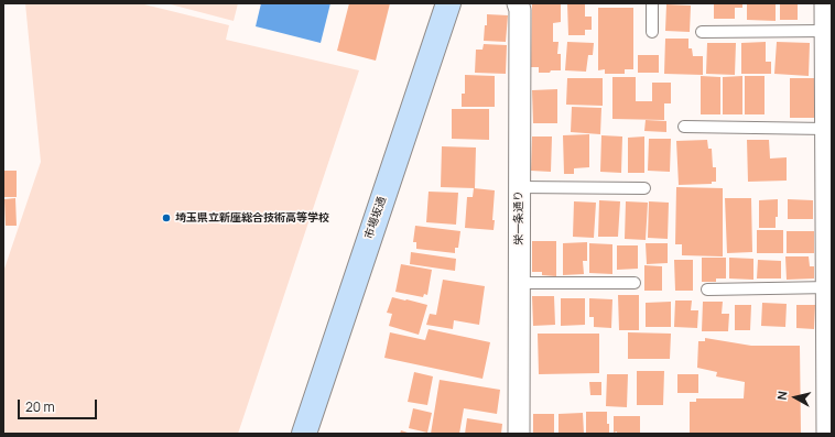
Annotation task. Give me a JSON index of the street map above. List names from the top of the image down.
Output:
{
  "streets": {
    "street": ["市場坂通", "栄一条通り"]
  },
  "places": ["埼玉県立新座総合技術高等学校"],
  "scale_bar": "20 m",
  "north": "left"
}
